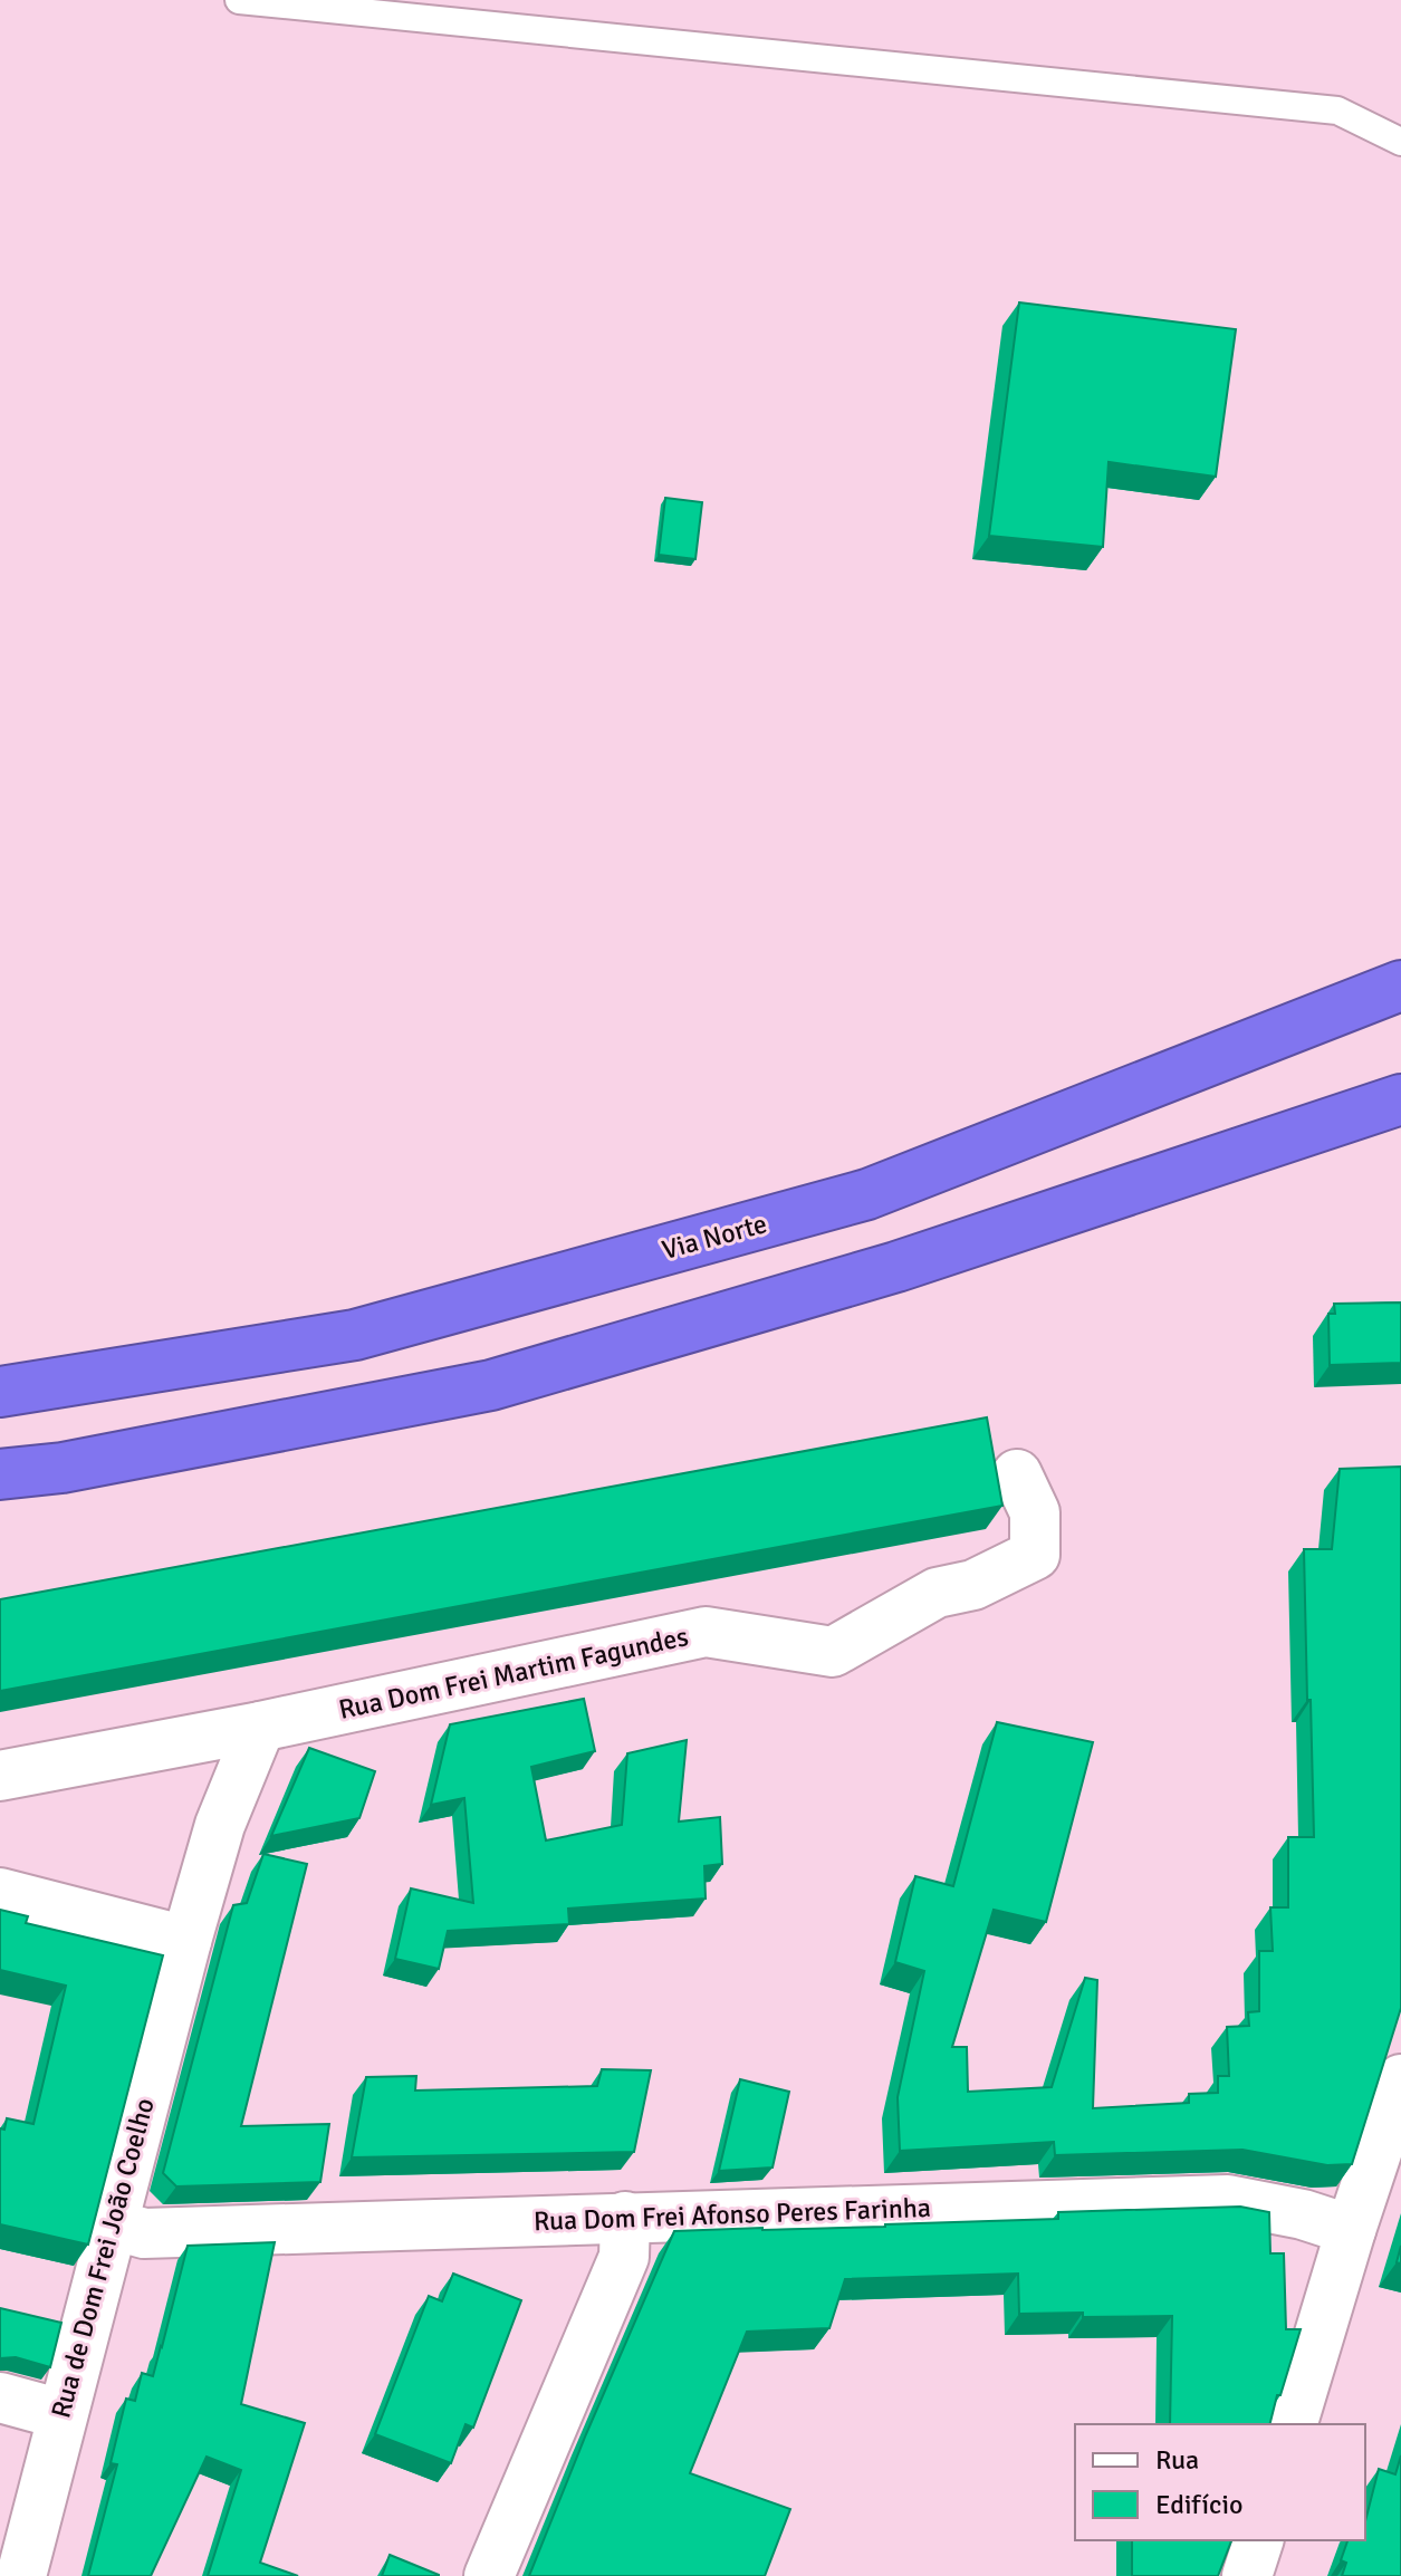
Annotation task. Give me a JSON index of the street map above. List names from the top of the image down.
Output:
{
  "streets": {
    "highway": ["Via Norte"],
    "street": ["Rua Dom Frei Martim Fagundes", "Rua Dom Frei Afonso Peres Farinha", "Rua de Dom Frei João Coelho"]
  },
  "crossings": [
    ["Rua Dom Frei Afonso Peres Farinha", "Rua de Dom Frei João Coelho"]
  ],
  "legend": ["Rua", "Edifício"]
}
